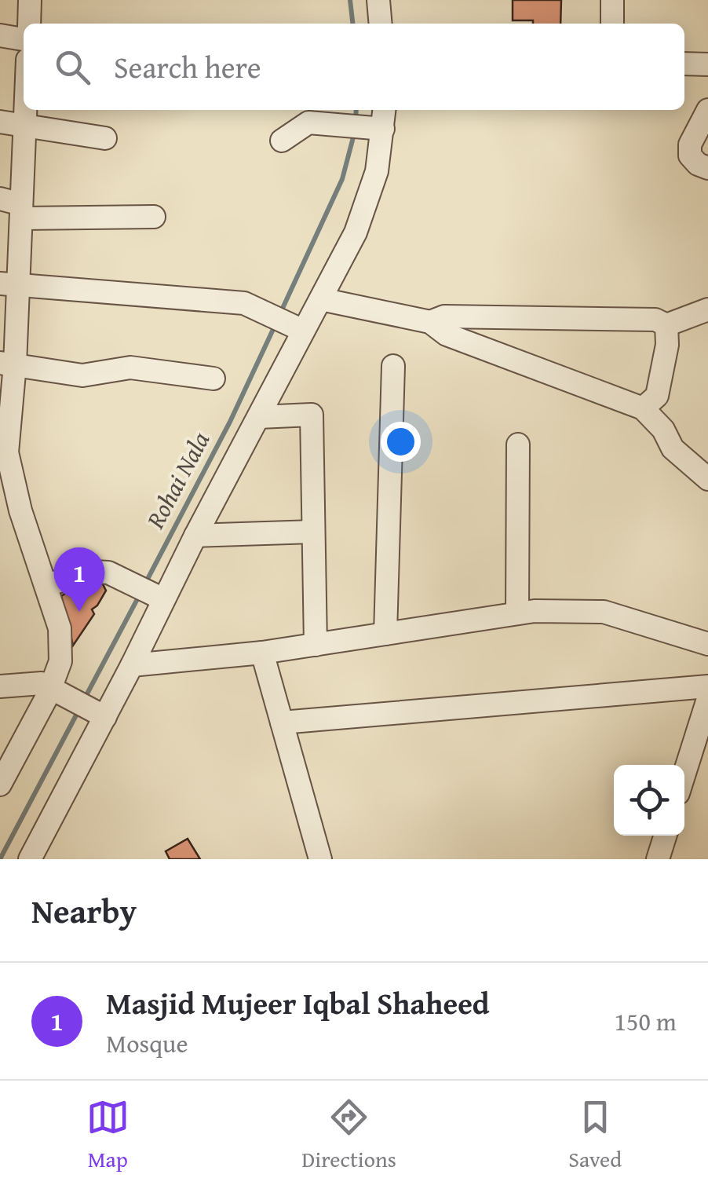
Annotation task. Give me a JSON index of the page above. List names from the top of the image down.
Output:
{
  "water": ["Rohai Nala"],
  "page": {
    "search": "Search here",
    "pins": "1",
    "heading": "Nearby",
    "list": [
      {
        "mark": "1",
        "name": "Masjid Mujeer Iqbal Shaheed",
        "note": "Mosque",
        "value": "150 m"
      }
    ],
    "nav": ["Map", "Directions", "Saved"]
  }
}
